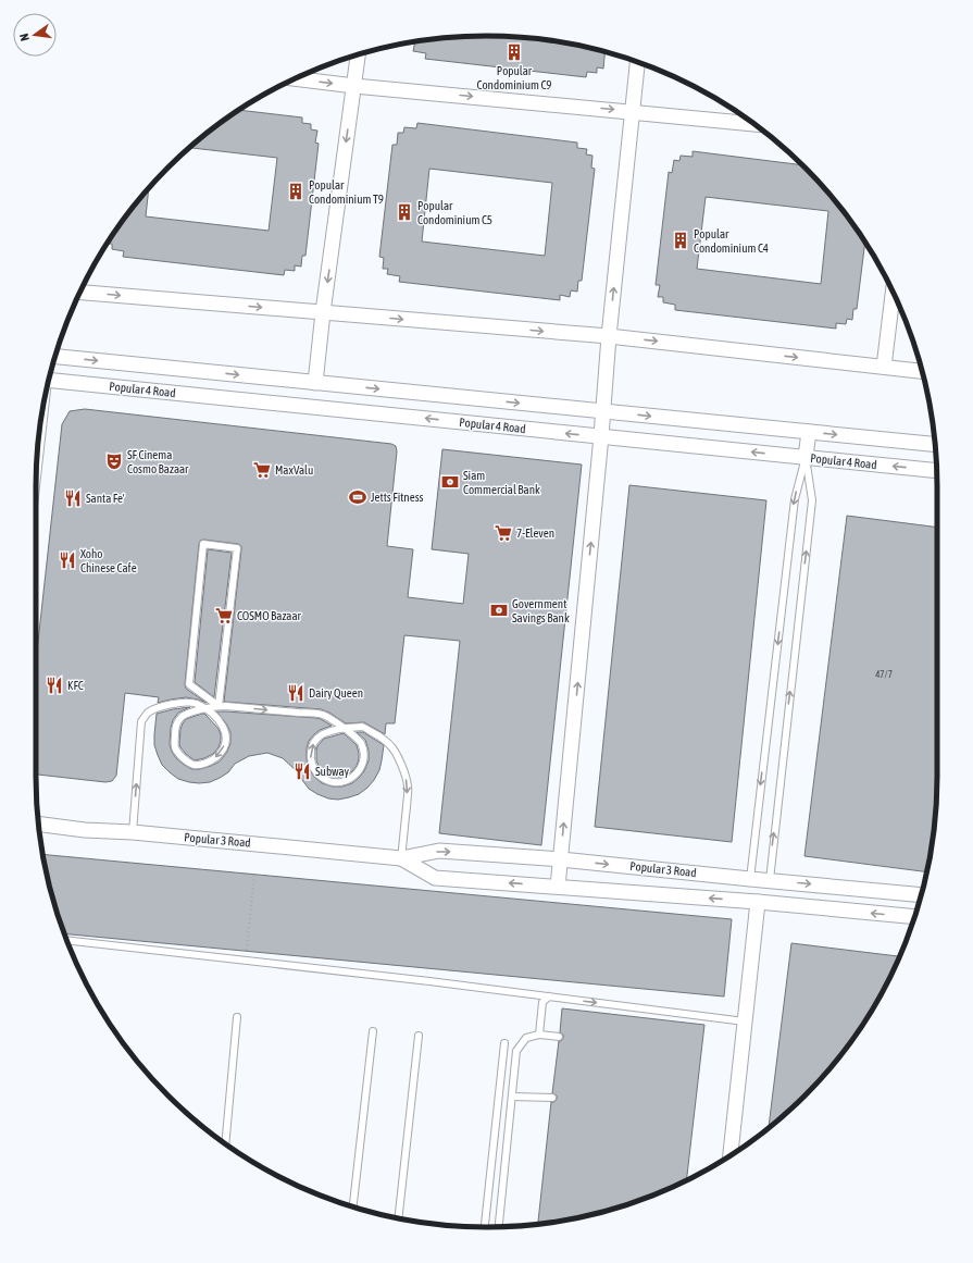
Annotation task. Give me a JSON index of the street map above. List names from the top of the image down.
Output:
{
  "streets": {
    "street": ["Popular 4 Road", "Popular 3 Road"]
  },
  "places": {
    "building": [
      "Popular Condominium C9",
      "Popular Condominium T9",
      "Popular Condominium C5",
      "Popular Condominium C4"
    ],
    "theatre": ["SF Cinema Cosmo Bazaar"],
    "supermarket": ["MaxValu", "7-Eleven", "COSMO Bazaar"],
    "bank": ["Siam Commercial Bank", "Government Savings Bank"],
    "sports": ["Jetts Fitness"],
    "restaurant": [
      "Santa Fe'",
      "Xoho Chinese Cafe",
      "KFC",
      "Dairy Queen",
      "Subway"
    ]
  },
  "house_numbers": ["47/7"],
  "north": "left"
}
